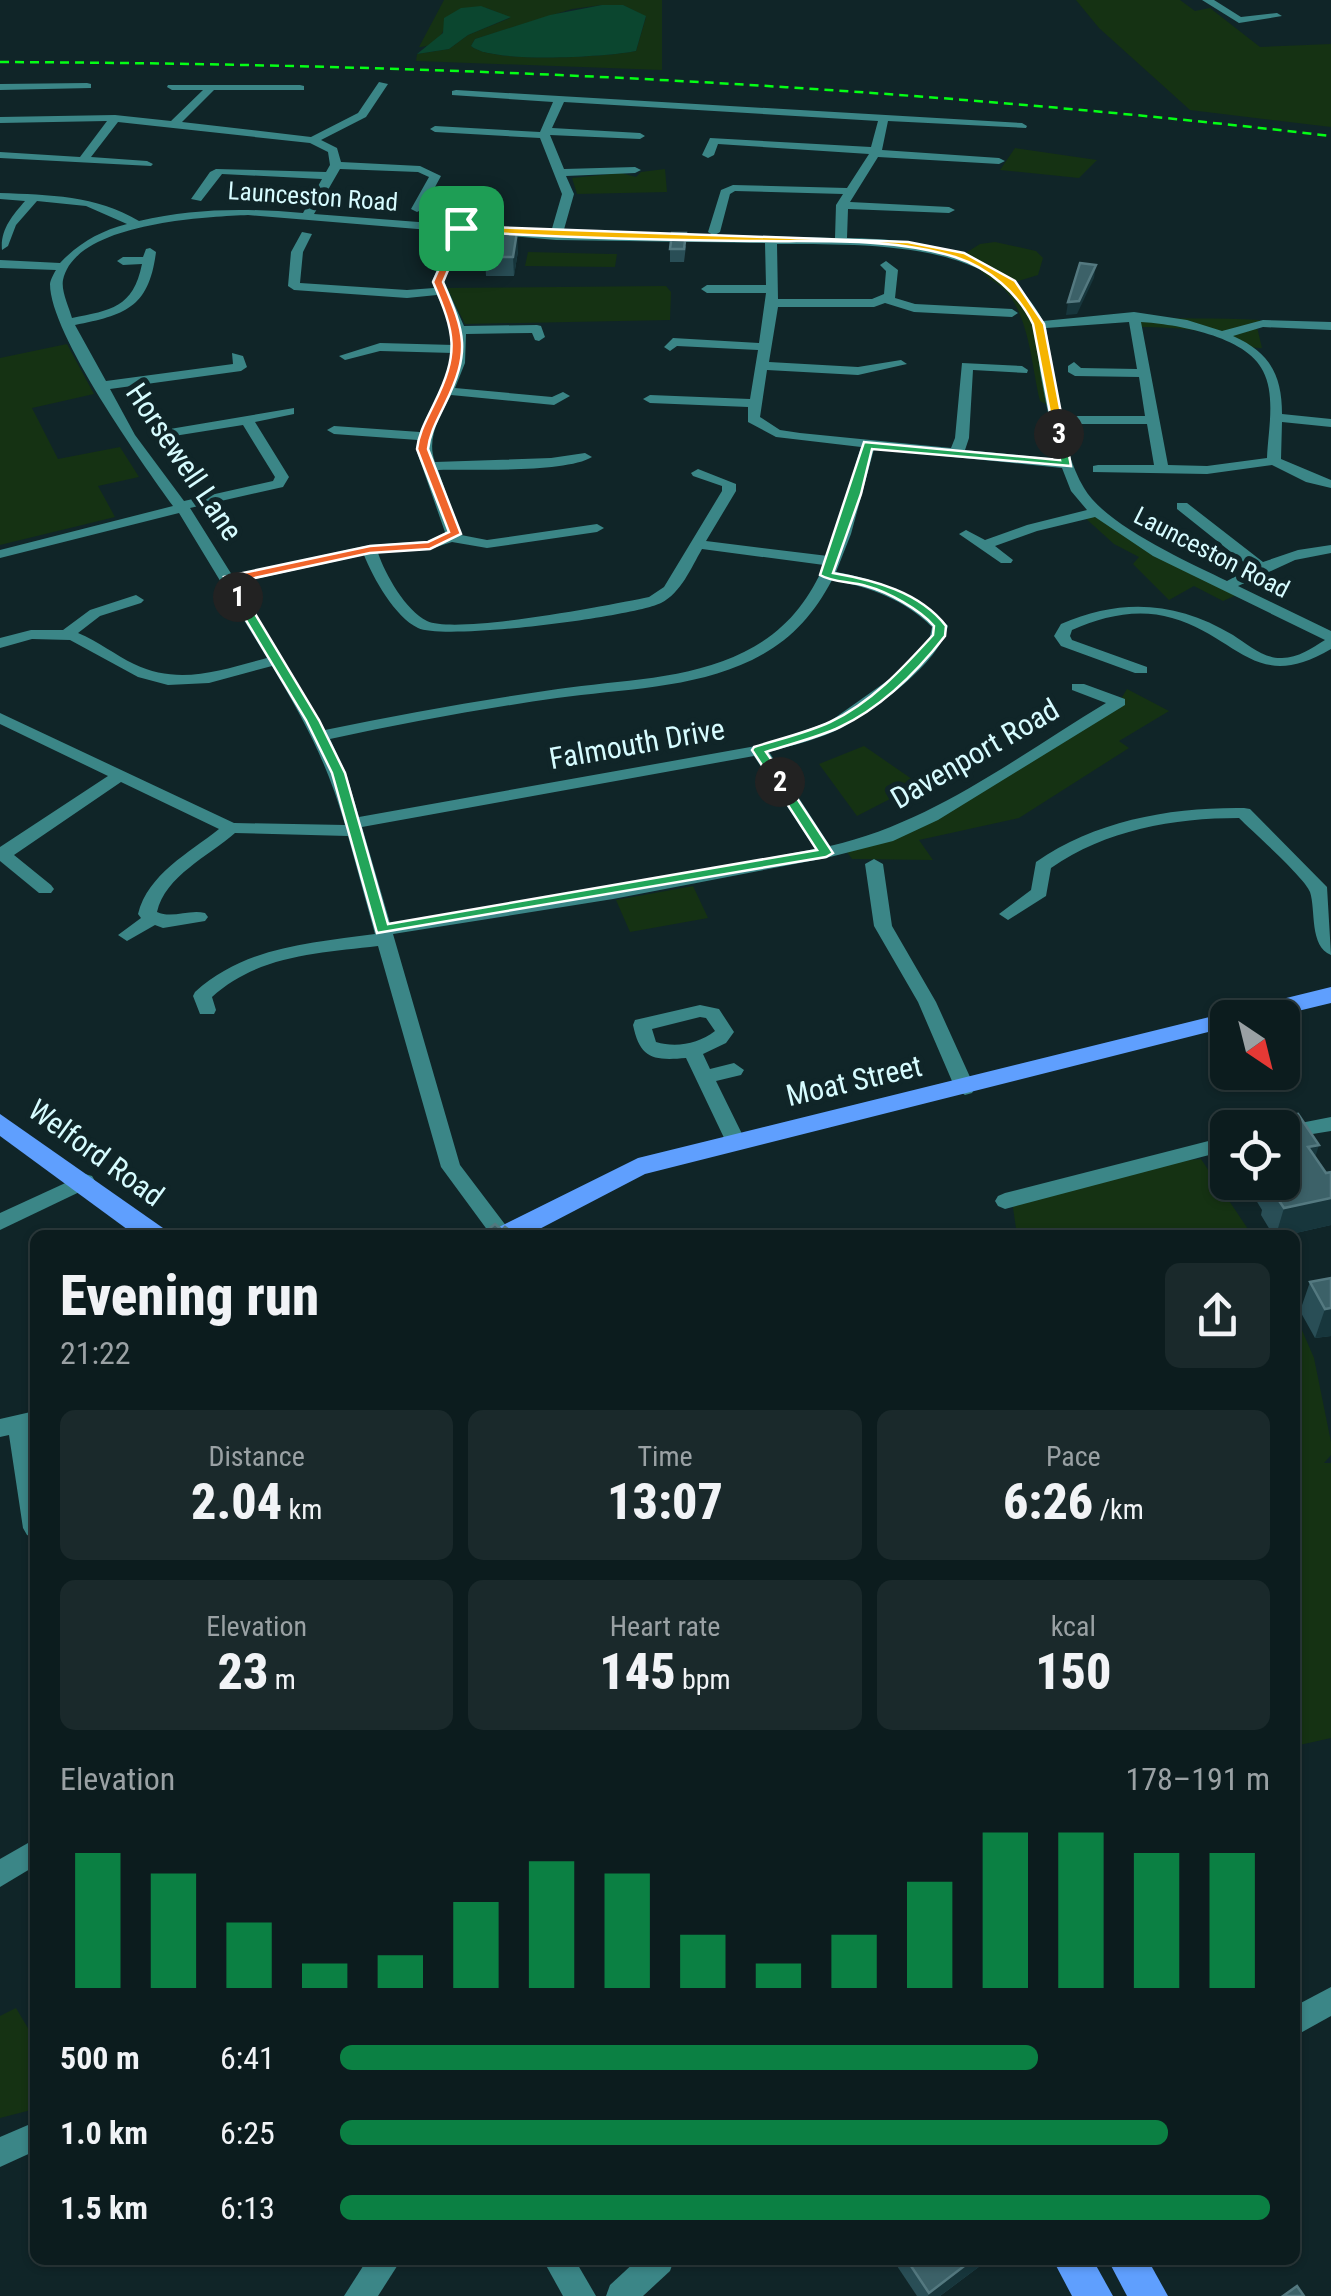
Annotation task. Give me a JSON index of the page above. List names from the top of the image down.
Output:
{
  "streets": {
    "main road": ["Moat Street", "Welford Road"],
    "street": [
      "Launceston Road",
      "Horsewell Lane",
      "Falmouth Drive",
      "Davenport Road"
    ]
  },
  "crossings": [
    ["Launceston Road", "Horsewell Lane"],
    ["Horsewell Lane", "Falmouth Drive"],
    ["Horsewell Lane", "Davenport Road"]
  ],
  "north": "bottom right",
  "page": {
    "pins": ["3", "1", "2"],
    "heading": ["Evening run", "21:22"],
    "stats": [
      ["Distance", "2.04 km"],
      ["Time", "13:07"],
      ["Pace", "6:26 /km"],
      ["Elevation", "23 m"],
      ["Heart rate", "145 bpm"],
      ["kcal", "150"]
    ],
    "chart": ["Elevation", "178–191 m"],
    "list": [
      {
        "name": "500 m",
        "note": "6:41"
      },
      {
        "name": "1.0 km",
        "note": "6:25"
      },
      {
        "name": "1.5 km",
        "note": "6:13"
      }
    ]
  }
}
